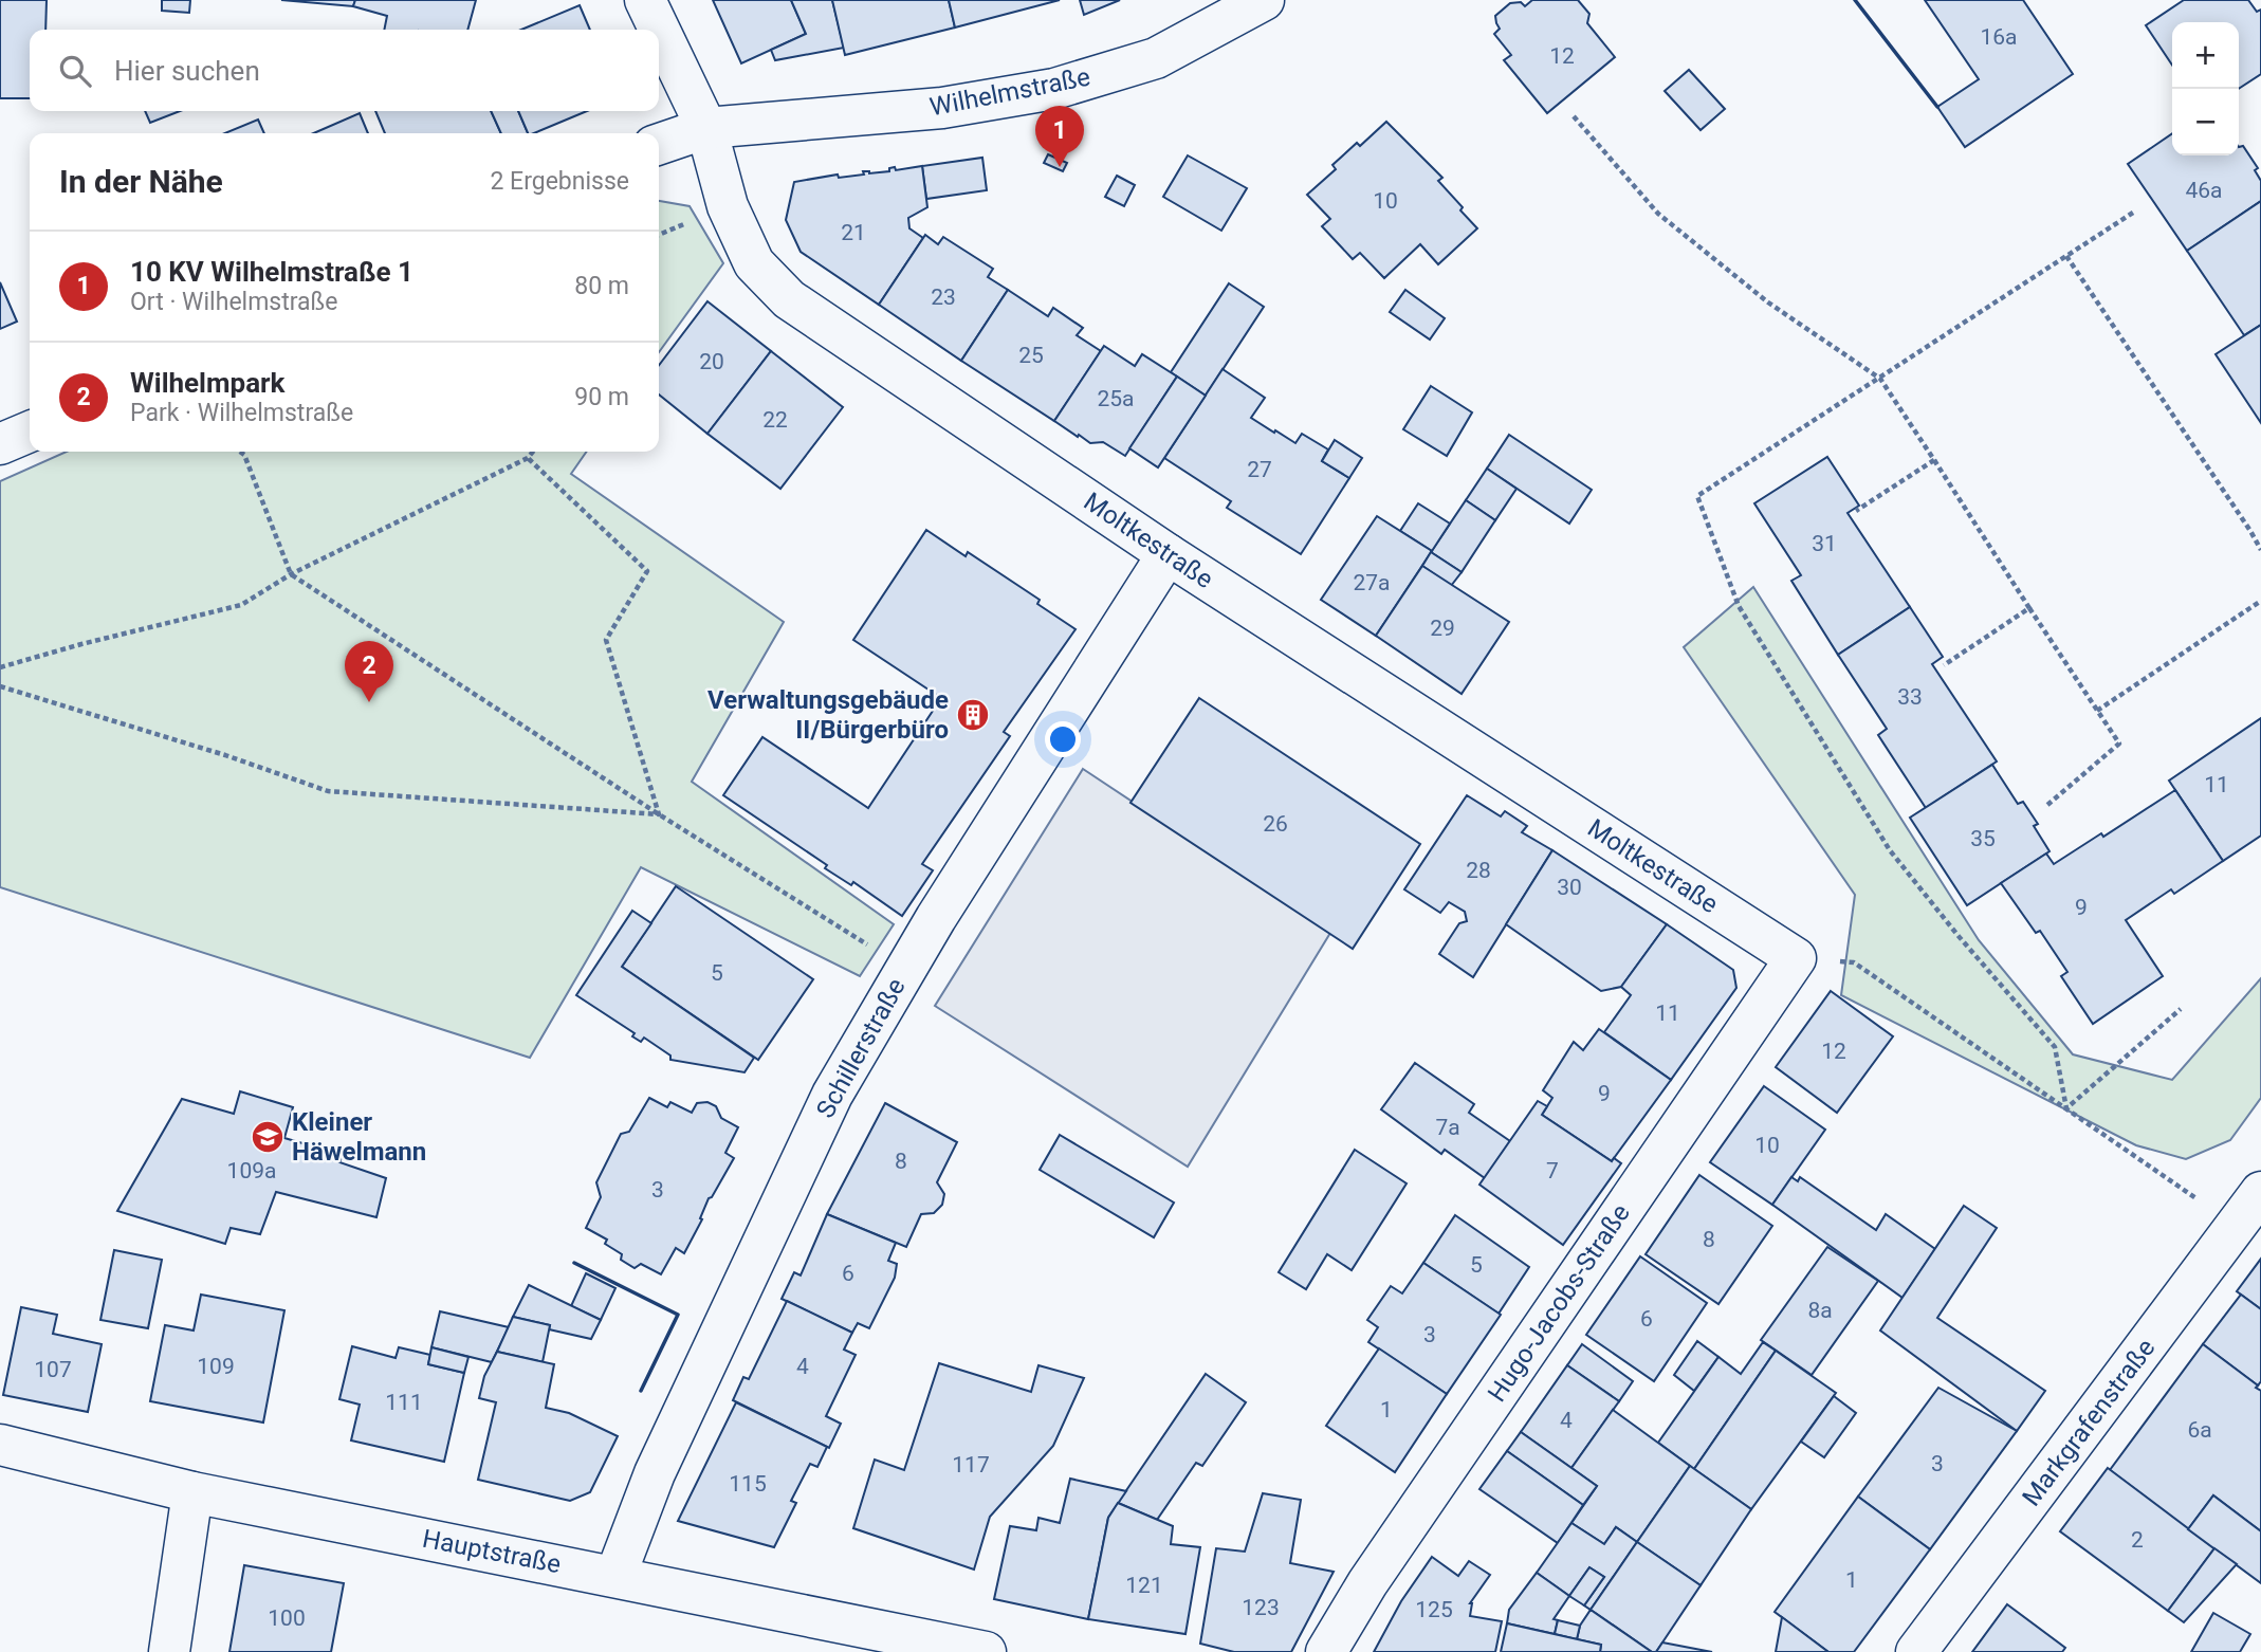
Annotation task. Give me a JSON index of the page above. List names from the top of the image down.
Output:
{
  "streets": {
    "street": [
      "Wilhelmstraße",
      "Moltkestraße",
      "Schillerstraße",
      "Hugo-Jacobs-Straße",
      "Markgrafenstraße",
      "Hauptstraße"
    ]
  },
  "crossings": [
    ["Wilhelmstraße", "Moltkestraße"],
    ["Moltkestraße", "Schillerstraße"],
    ["Moltkestraße", "Hugo-Jacobs-Straße"],
    ["Schillerstraße", "Hauptstraße"]
  ],
  "places": {
    "building": ["Verwaltungsgebäude II/Bürgerbüro"],
    "school or university": ["Kleiner Häwelmann"]
  },
  "house_numbers": [
    "16a",
    "12",
    "46a",
    "10",
    "21",
    "23",
    "25",
    "20",
    "25a",
    "22",
    "27",
    "31",
    "27a",
    "29",
    "33",
    "11",
    "26",
    "35",
    "28",
    "30",
    "9",
    "5",
    "11",
    "12",
    "9",
    "7a",
    "10",
    "8",
    "109a",
    "7",
    "3",
    "8",
    "5",
    "6",
    "8a",
    "6",
    "3",
    "109",
    "4",
    "107",
    "111",
    "1",
    "4",
    "6a",
    "3",
    "117",
    "115",
    "2",
    "1",
    "121",
    "123",
    "125",
    "100"
  ],
  "page": {
    "map_buttons": ["+", "−"],
    "search": "Hier suchen",
    "pins": ["1", "2"],
    "heading": ["In der Nähe", "2 Ergebnisse"],
    "list": [
      {
        "mark": "1",
        "name": "10 KV Wilhelmstraße 1",
        "note": "Ort · Wilhelmstraße",
        "value": "80 m"
      },
      {
        "mark": "2",
        "name": "Wilhelmpark",
        "note": "Park · Wilhelmstraße",
        "value": "90 m"
      }
    ]
  }
}
